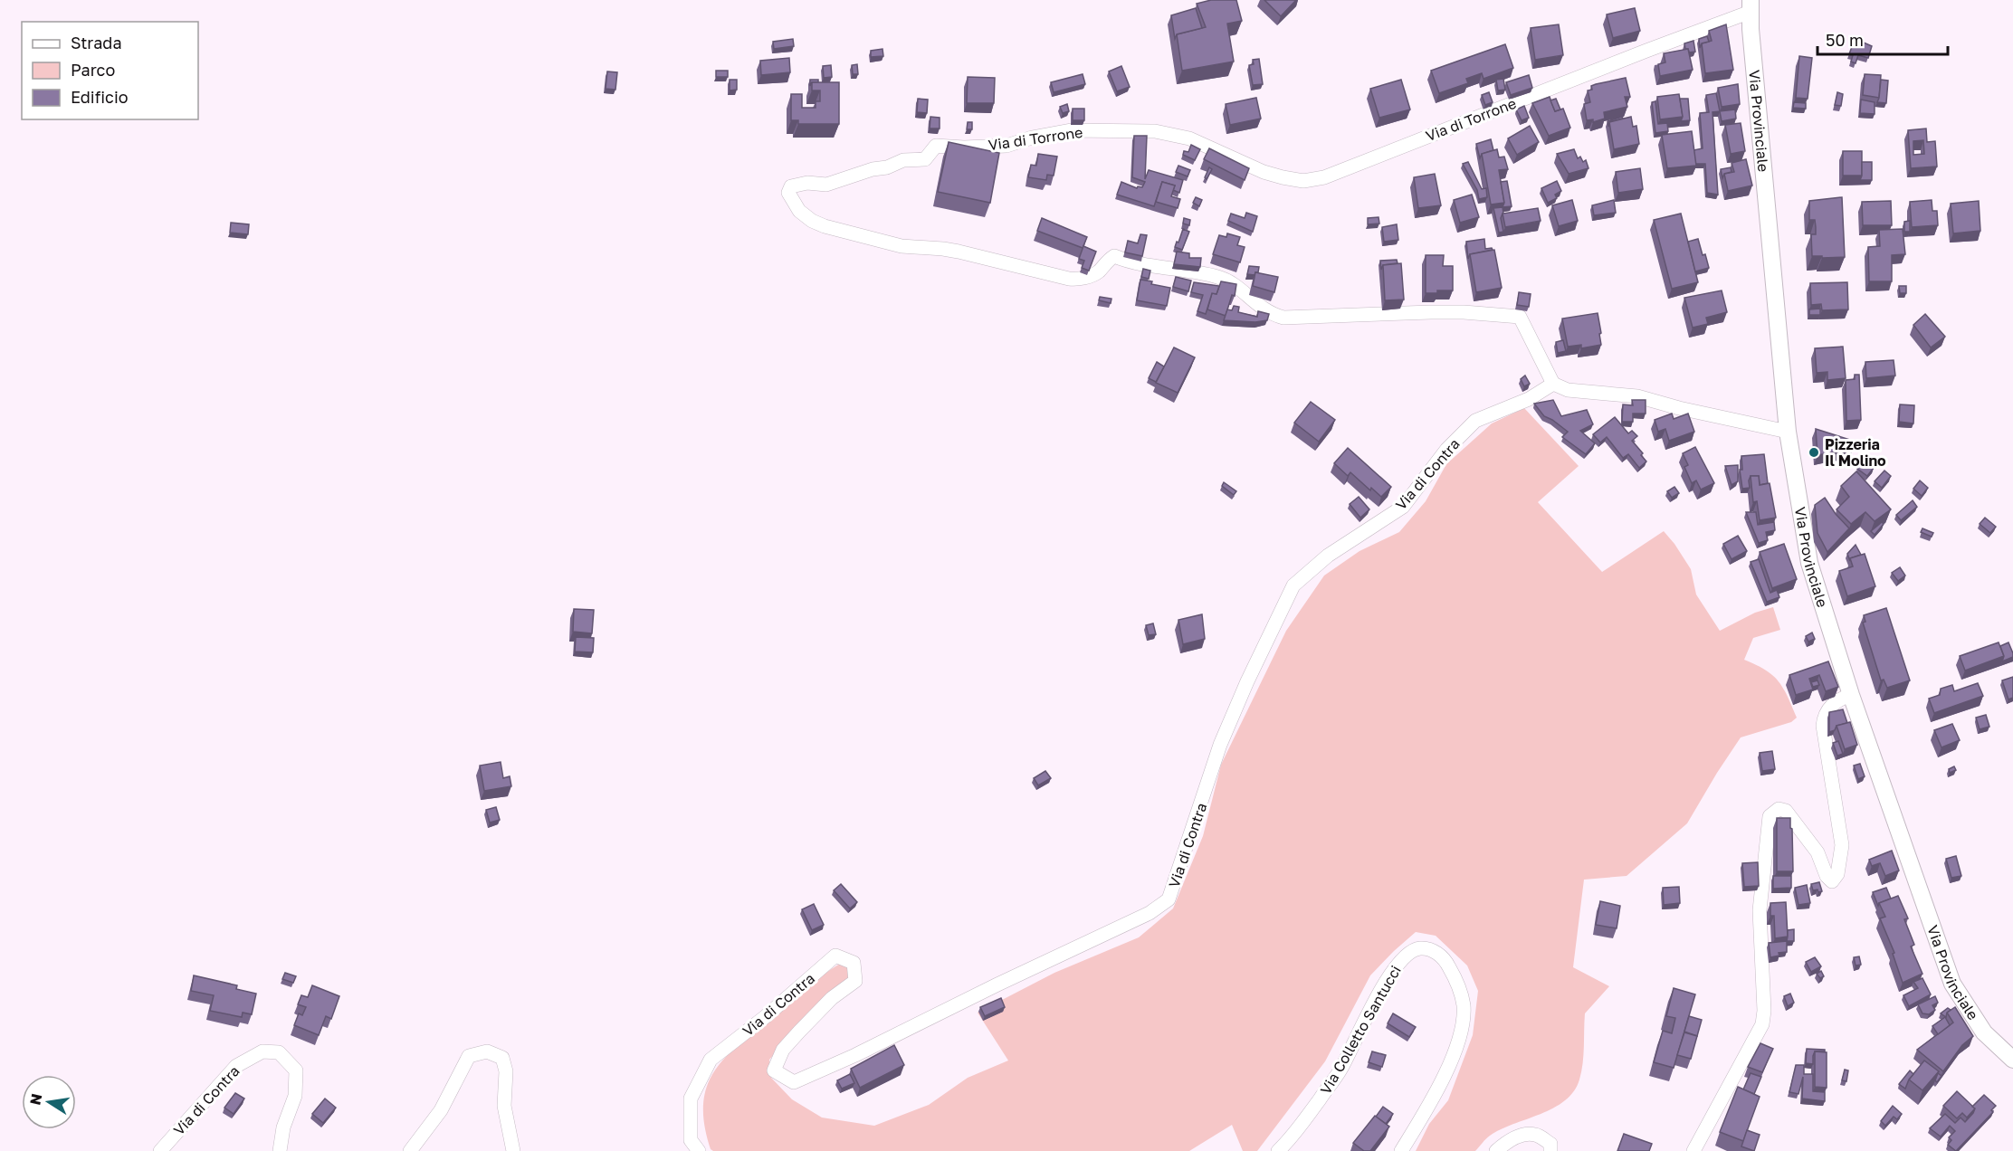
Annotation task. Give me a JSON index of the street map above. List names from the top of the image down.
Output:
{
  "streets": {
    "street": [
      "Via di Torrone",
      "Via Provinciale",
      "Via di Contra",
      "Via Colletto Santucci"
    ]
  },
  "crossings": [
    ["Via di Torrone", "Via Provinciale"],
    ["Via di Torrone", "Via di Contra"]
  ],
  "places": ["Pizzeria Il Molino"],
  "legend": ["Strada", "Parco", "Edificio"],
  "scale_bar": "50 m",
  "north": "left"
}
